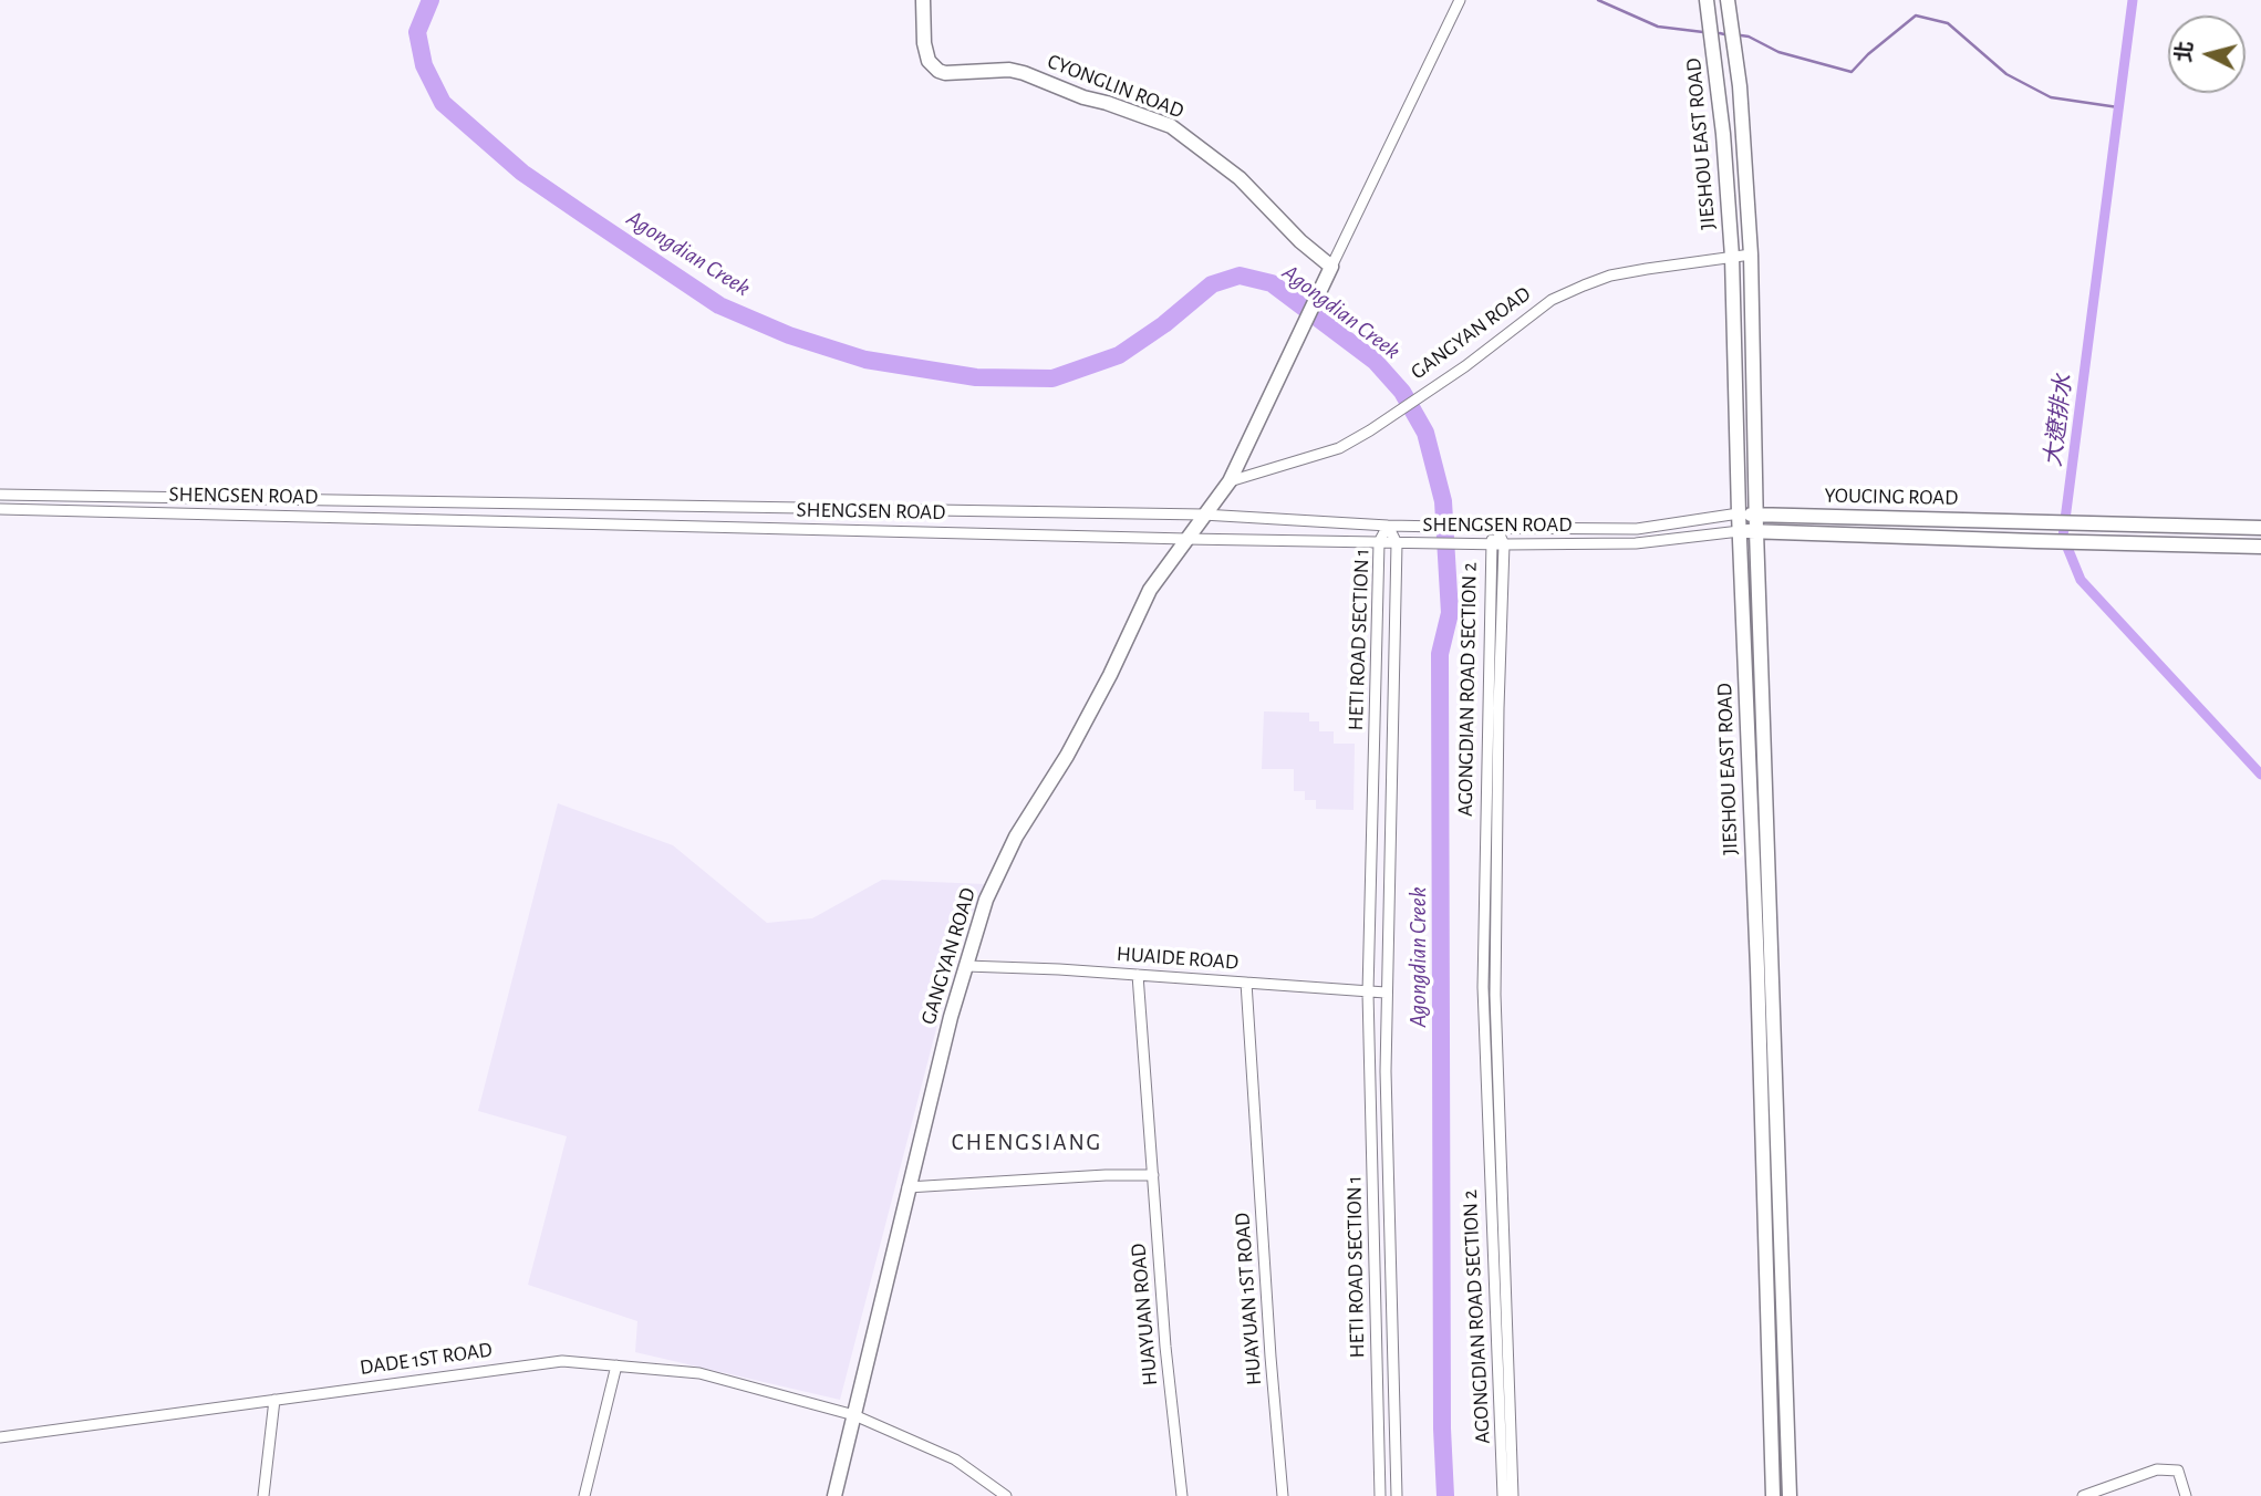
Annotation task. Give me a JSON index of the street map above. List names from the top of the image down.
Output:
{
  "streets": {
    "main road": [
      "CYONGLIN ROAD",
      "JIESHOU EAST ROAD",
      "GANGYAN ROAD",
      "YOUCING ROAD"
    ],
    "street": [
      "SHENGSEN ROAD",
      "HETI ROAD SECTION 1",
      "AGONGDIAN ROAD SECTION 2",
      "HUAIDE ROAD",
      "HUAYUAN 1ST ROAD",
      "HUAYUAN ROAD",
      "DADE 1ST ROAD"
    ]
  },
  "crossings": [
    ["CYONGLIN ROAD", "GANGYAN ROAD"],
    ["JIESHOU EAST ROAD", "GANGYAN ROAD"],
    ["JIESHOU EAST ROAD", "SHENGSEN ROAD"],
    ["JIESHOU EAST ROAD", "YOUCING ROAD"],
    ["GANGYAN ROAD", "SHENGSEN ROAD"],
    ["GANGYAN ROAD", "HUAIDE ROAD"],
    ["GANGYAN ROAD", "DADE 1ST ROAD"],
    ["SHENGSEN ROAD", "YOUCING ROAD"],
    ["SHENGSEN ROAD", "HETI ROAD SECTION 1"],
    ["SHENGSEN ROAD", "AGONGDIAN ROAD SECTION 2"],
    ["HETI ROAD SECTION 1", "HUAIDE ROAD"],
    ["HUAIDE ROAD", "HUAYUAN 1ST ROAD"],
    ["HUAIDE ROAD", "HUAYUAN ROAD"]
  ],
  "districts": ["CHENGSIANG"],
  "water": ["Agongdian Creek", "大遼排水"],
  "north": "left"
}
